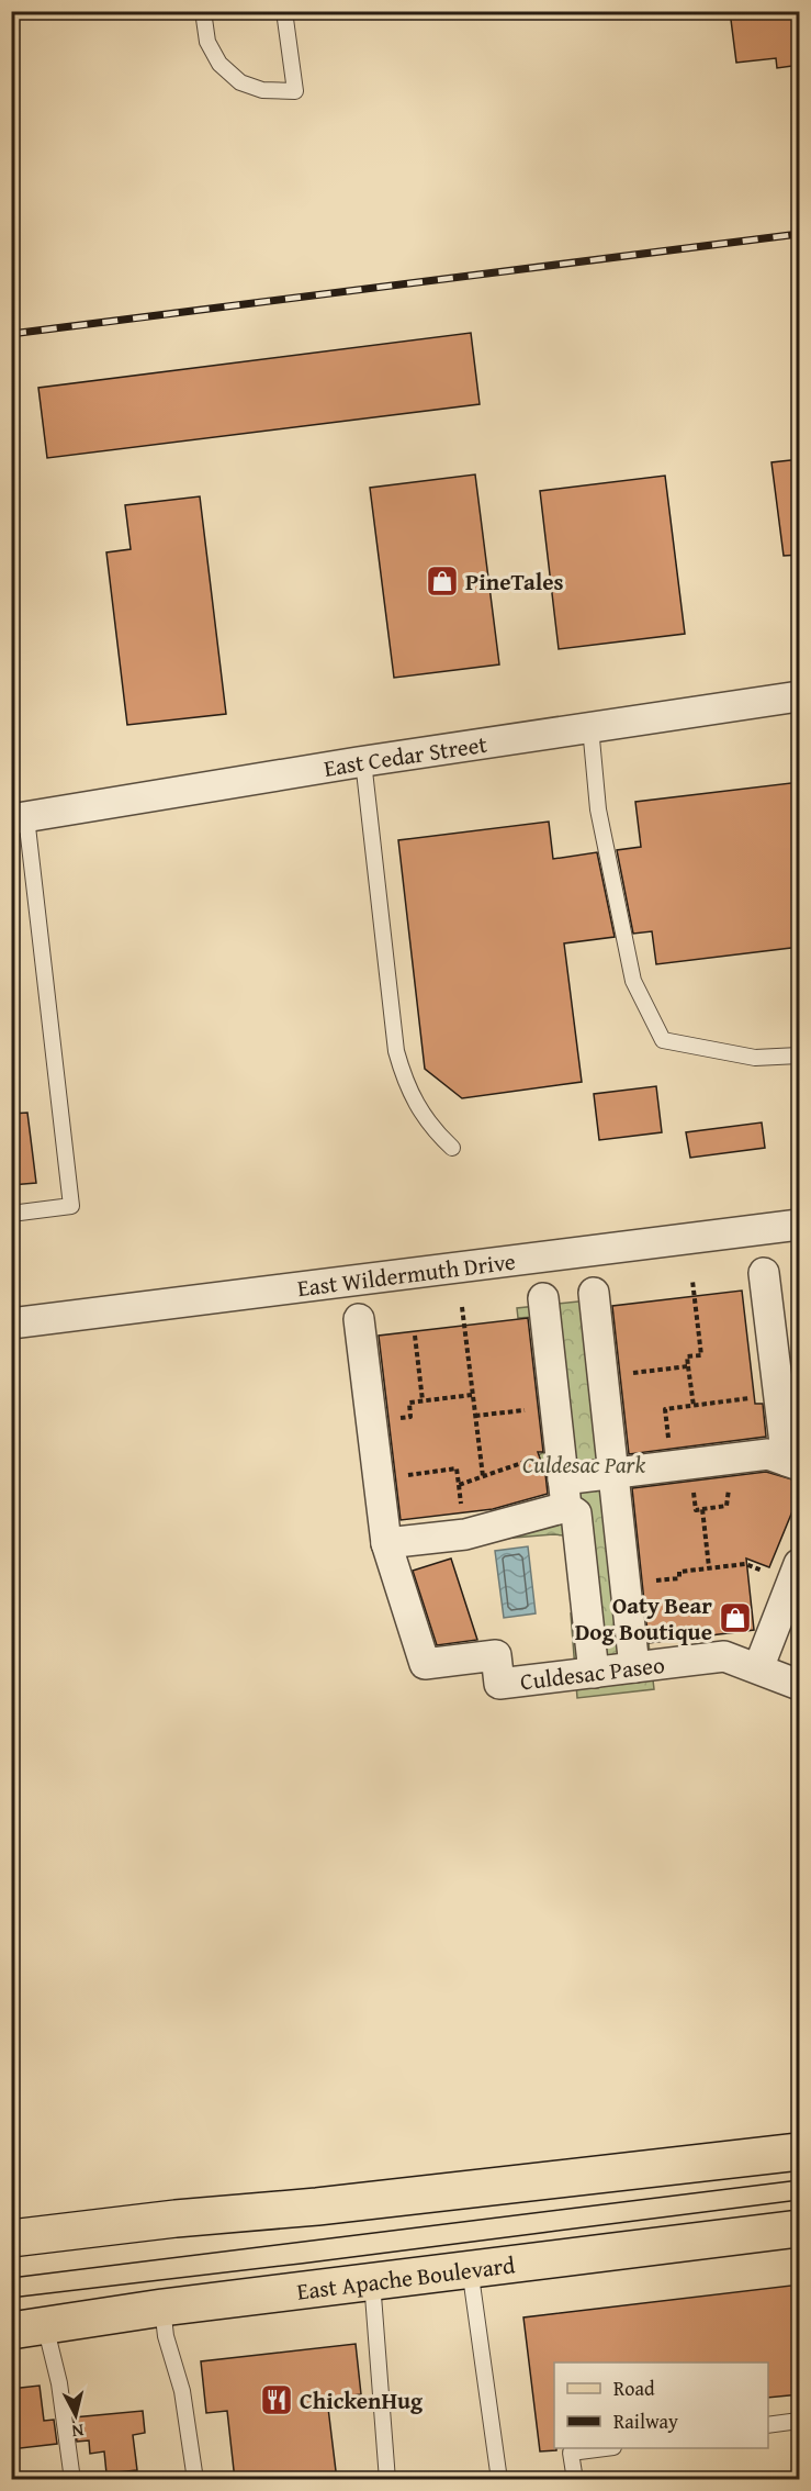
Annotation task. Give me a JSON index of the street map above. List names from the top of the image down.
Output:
{
  "streets": {
    "main road": ["East Apache Boulevard"],
    "street": ["East Cedar Street", "East Wildermuth Drive", "Culdesac Paseo"]
  },
  "parks": ["Culdesac Park"],
  "places": {
    "shop": ["PineTales", "Oaty Bear Dog Boutique"],
    "restaurant": ["ChickenHug"]
  },
  "legend": ["Road", "Railway"],
  "north": "bottom"
}
